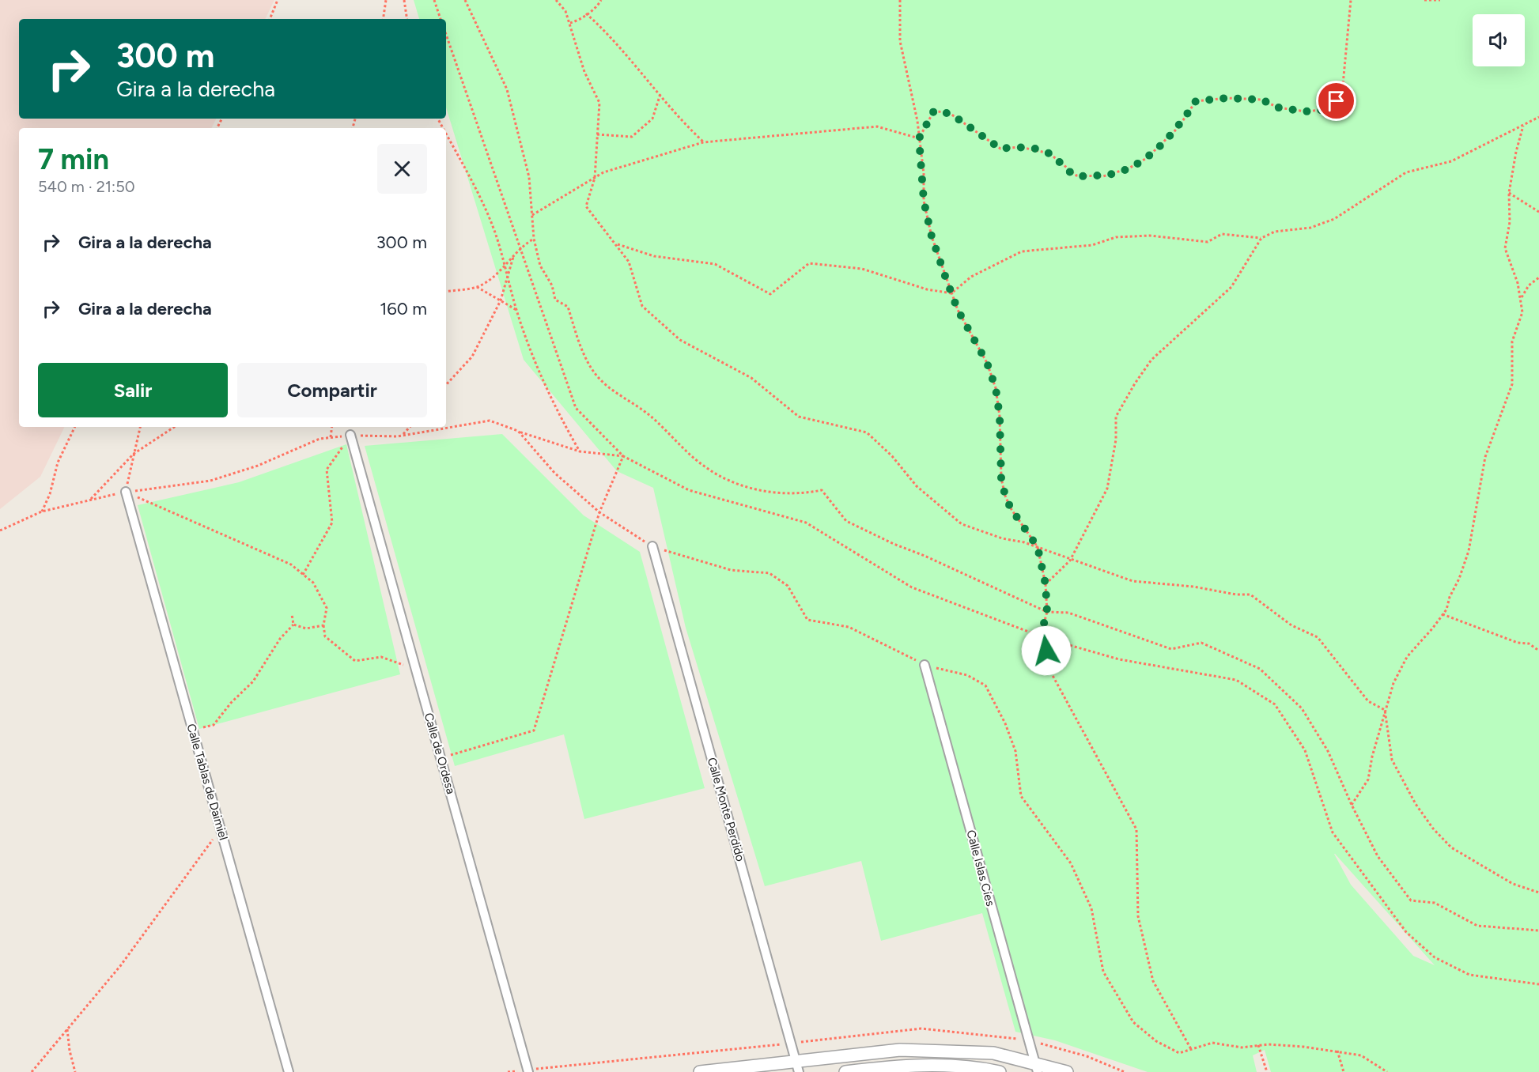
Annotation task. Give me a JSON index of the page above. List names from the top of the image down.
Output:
{
  "streets": {
    "street": [
      "Calle de Ordesa",
      "Calle Tablas de Daimiel",
      "Calle Monte Perdido",
      "Calle Islas Cíes"
    ]
  },
  "page": {
    "turn": ["300 m", "Gira a la derecha"],
    "heading": ["7 min", "540 m · 21:50"],
    "list": [
      {
        "name": "Gira a la derecha",
        "value": "300 m"
      },
      {
        "name": "Gira a la derecha",
        "value": "160 m"
      }
    ],
    "buttons": ["Salir", "Compartir"]
  }
}
